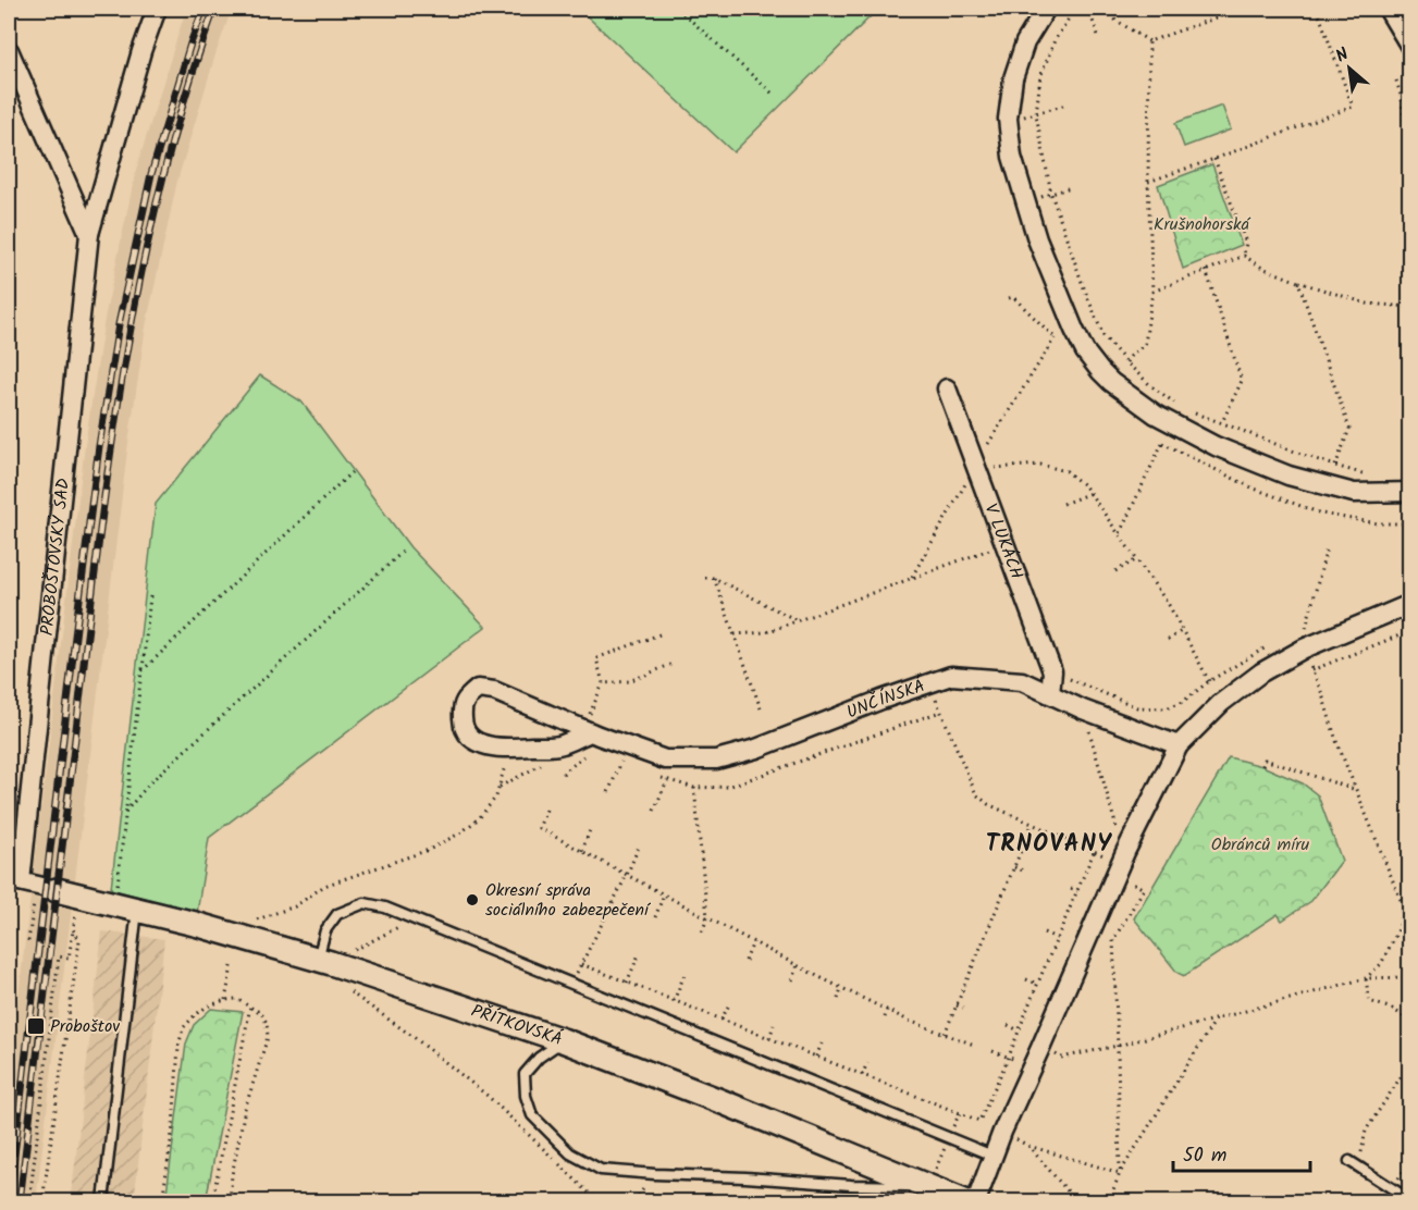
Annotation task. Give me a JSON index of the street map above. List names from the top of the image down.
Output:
{
  "streets": {
    "street": [
      "V LUKÁCH",
      "PROBOŠTOVSKÝ SAD",
      "UNČÍNSKÁ",
      "PŘÍTKOVSKÁ"
    ]
  },
  "crossings": [
    ["V LUKÁCH", "UNČÍNSKÁ"],
    ["PROBOŠTOVSKÝ SAD", "PŘÍTKOVSKÁ"]
  ],
  "districts": ["TRNOVANY"],
  "parks": ["Krušnohorská", "Obránců míru"],
  "places": {
    "other": ["Okresní správa sociálního zabezpečení"],
    "transit": ["Proboštov"]
  },
  "scale_bar": "50 m",
  "north": "top left"
}
